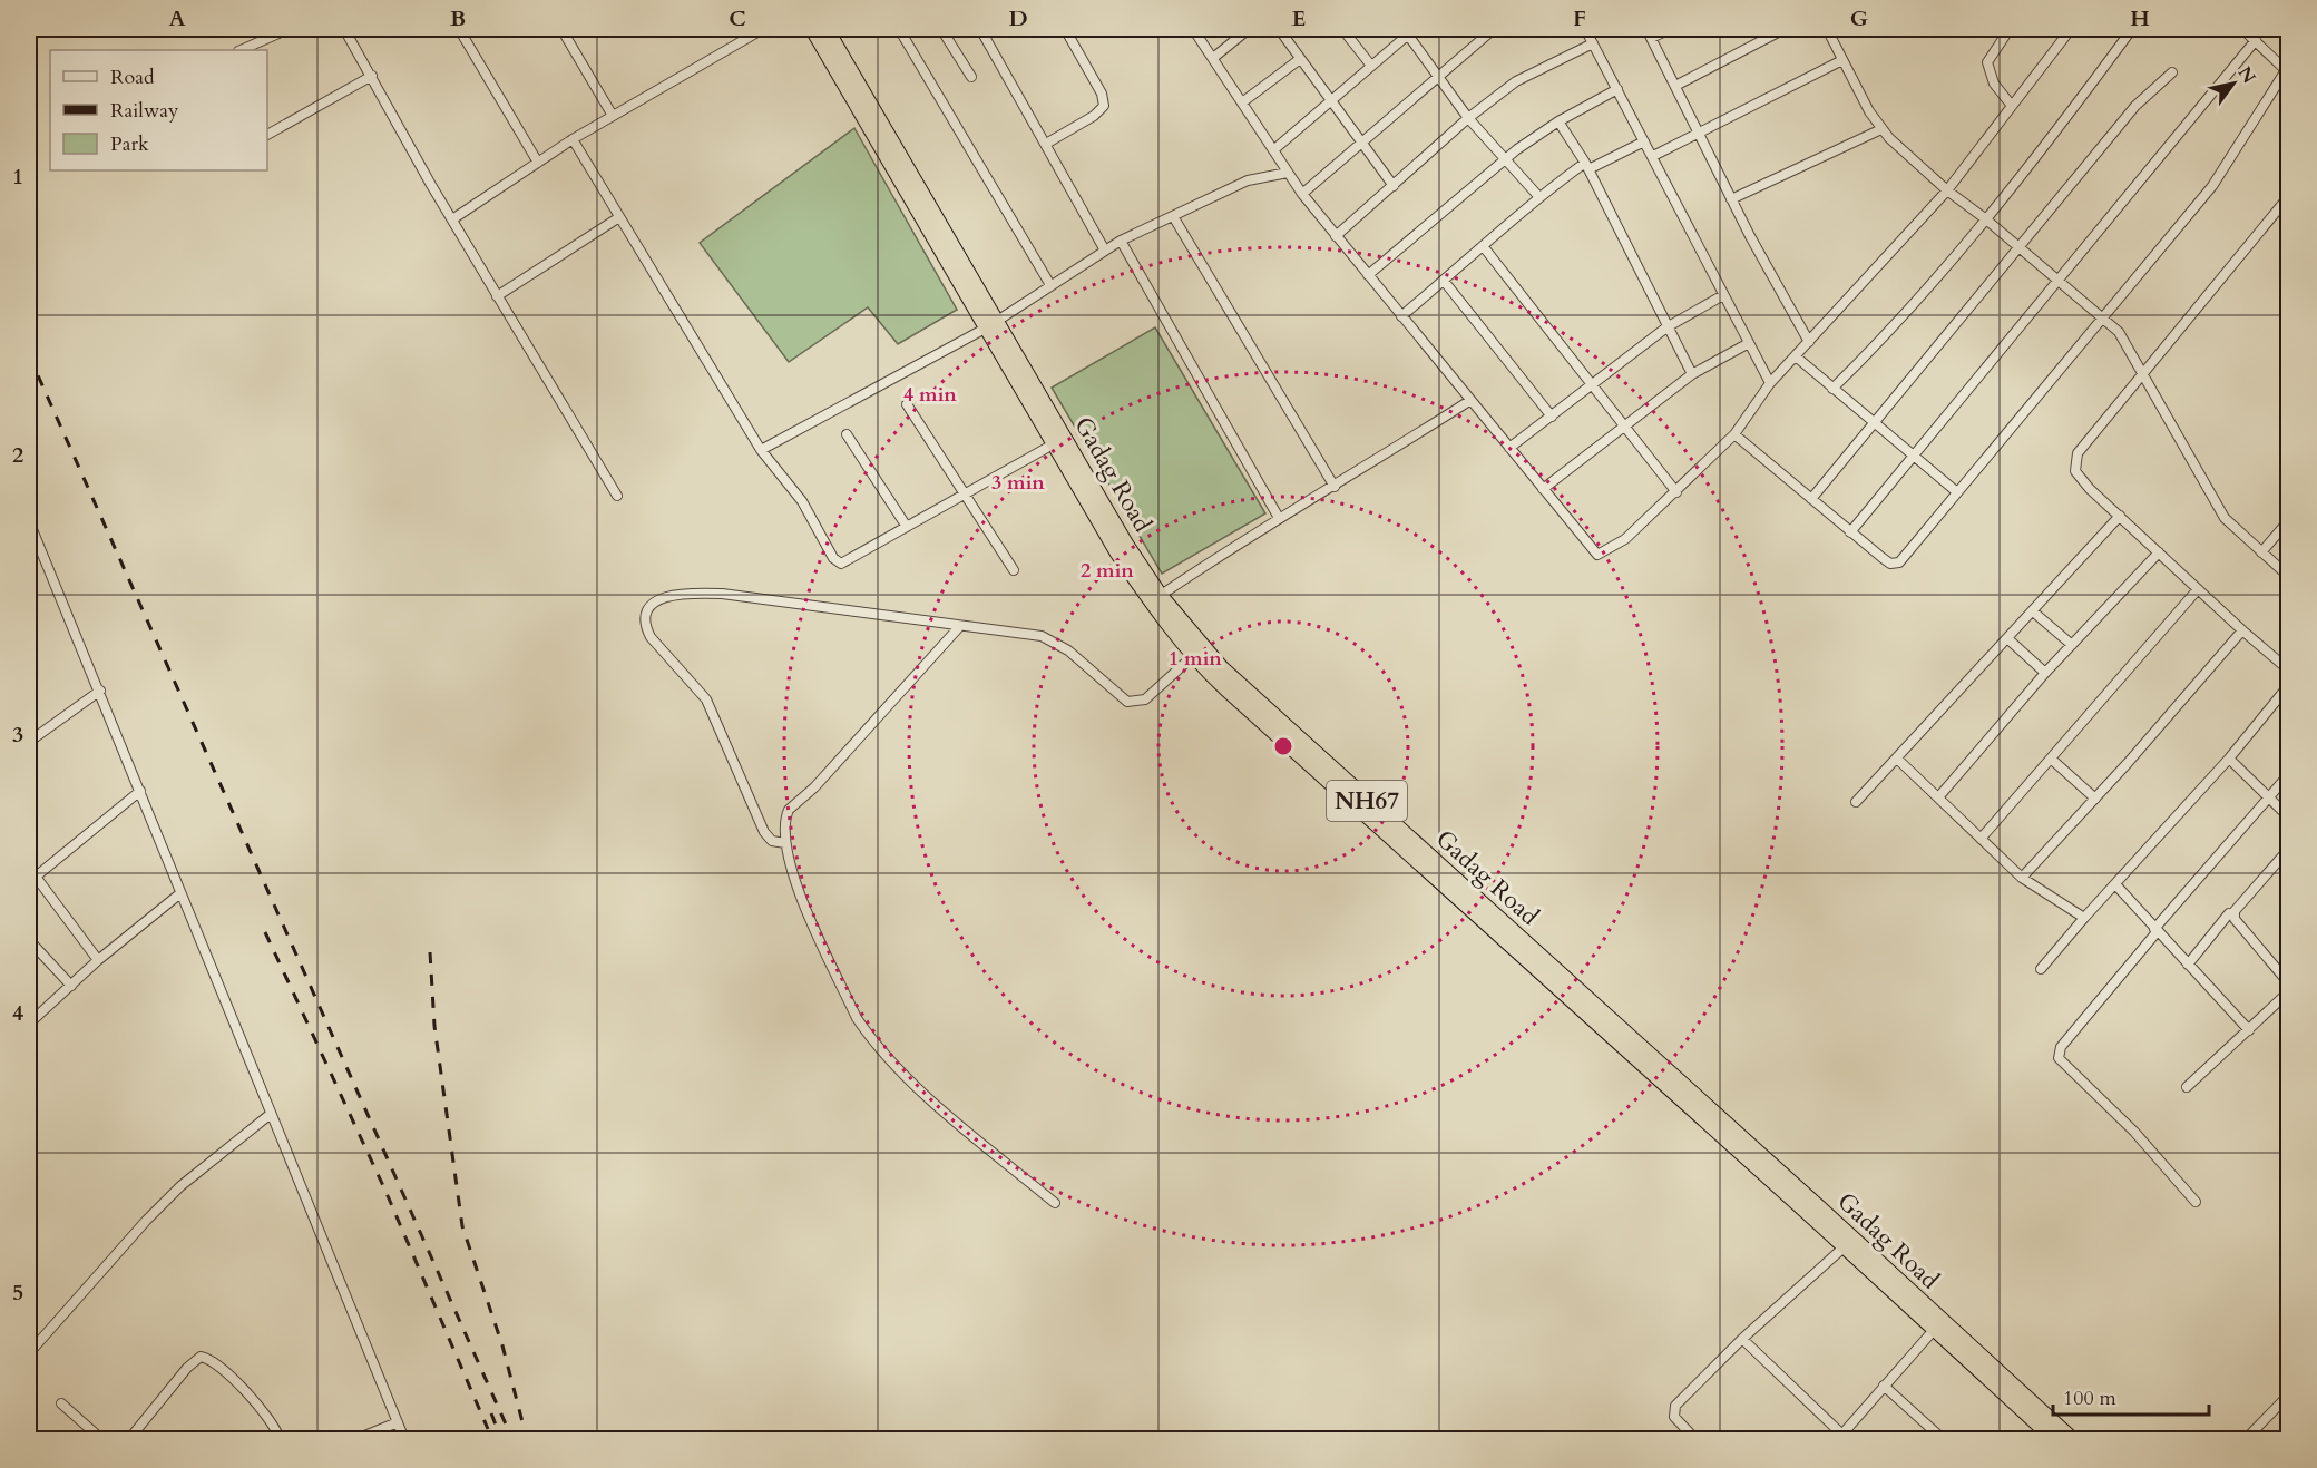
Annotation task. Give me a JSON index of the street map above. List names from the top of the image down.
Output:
{
  "streets": {
    "highway": ["Gadag Road", "NH67"]
  },
  "legend": ["Road", "Railway", "Park"],
  "scale_bar": "100 m",
  "north": "top right",
  "grid": {
    "columns": [
      "A",
      "B",
      "C",
      "D",
      "E",
      "F",
      "G",
      "H"
    ],
    "rows": [
      "1",
      "2",
      "3",
      "4",
      "5"
    ]
  },
  "rings": [
    "4 min",
    "3 min",
    "2 min",
    "1 min"
  ]
}
